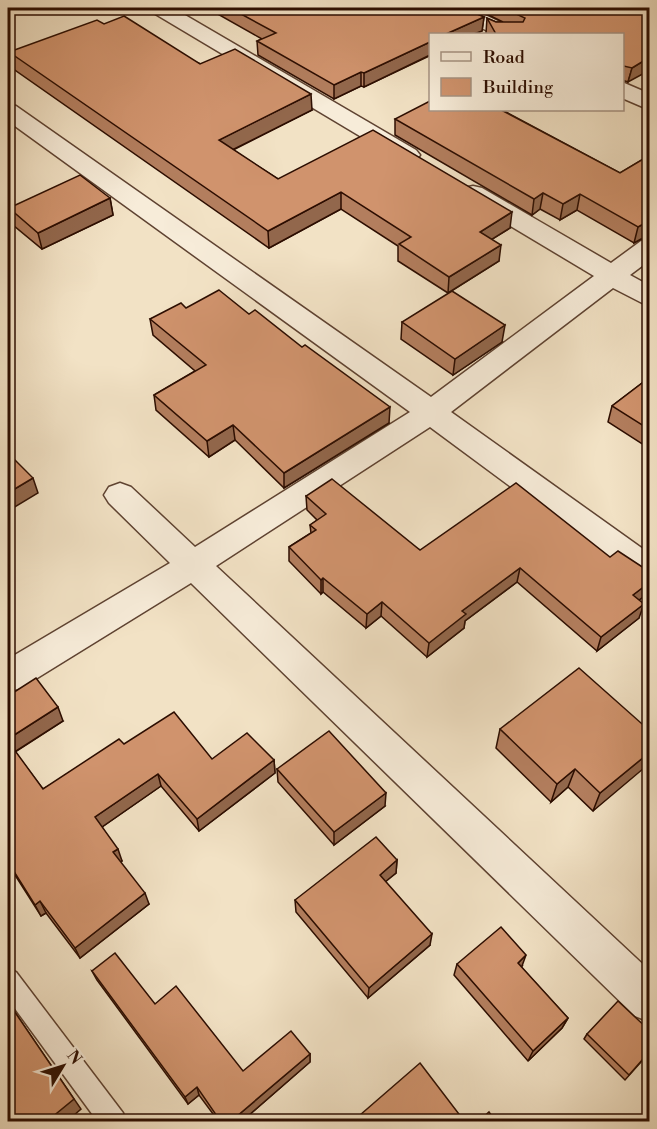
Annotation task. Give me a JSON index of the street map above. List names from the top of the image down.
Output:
{
  "legend": ["Road", "Building"],
  "north": "top right"
}
